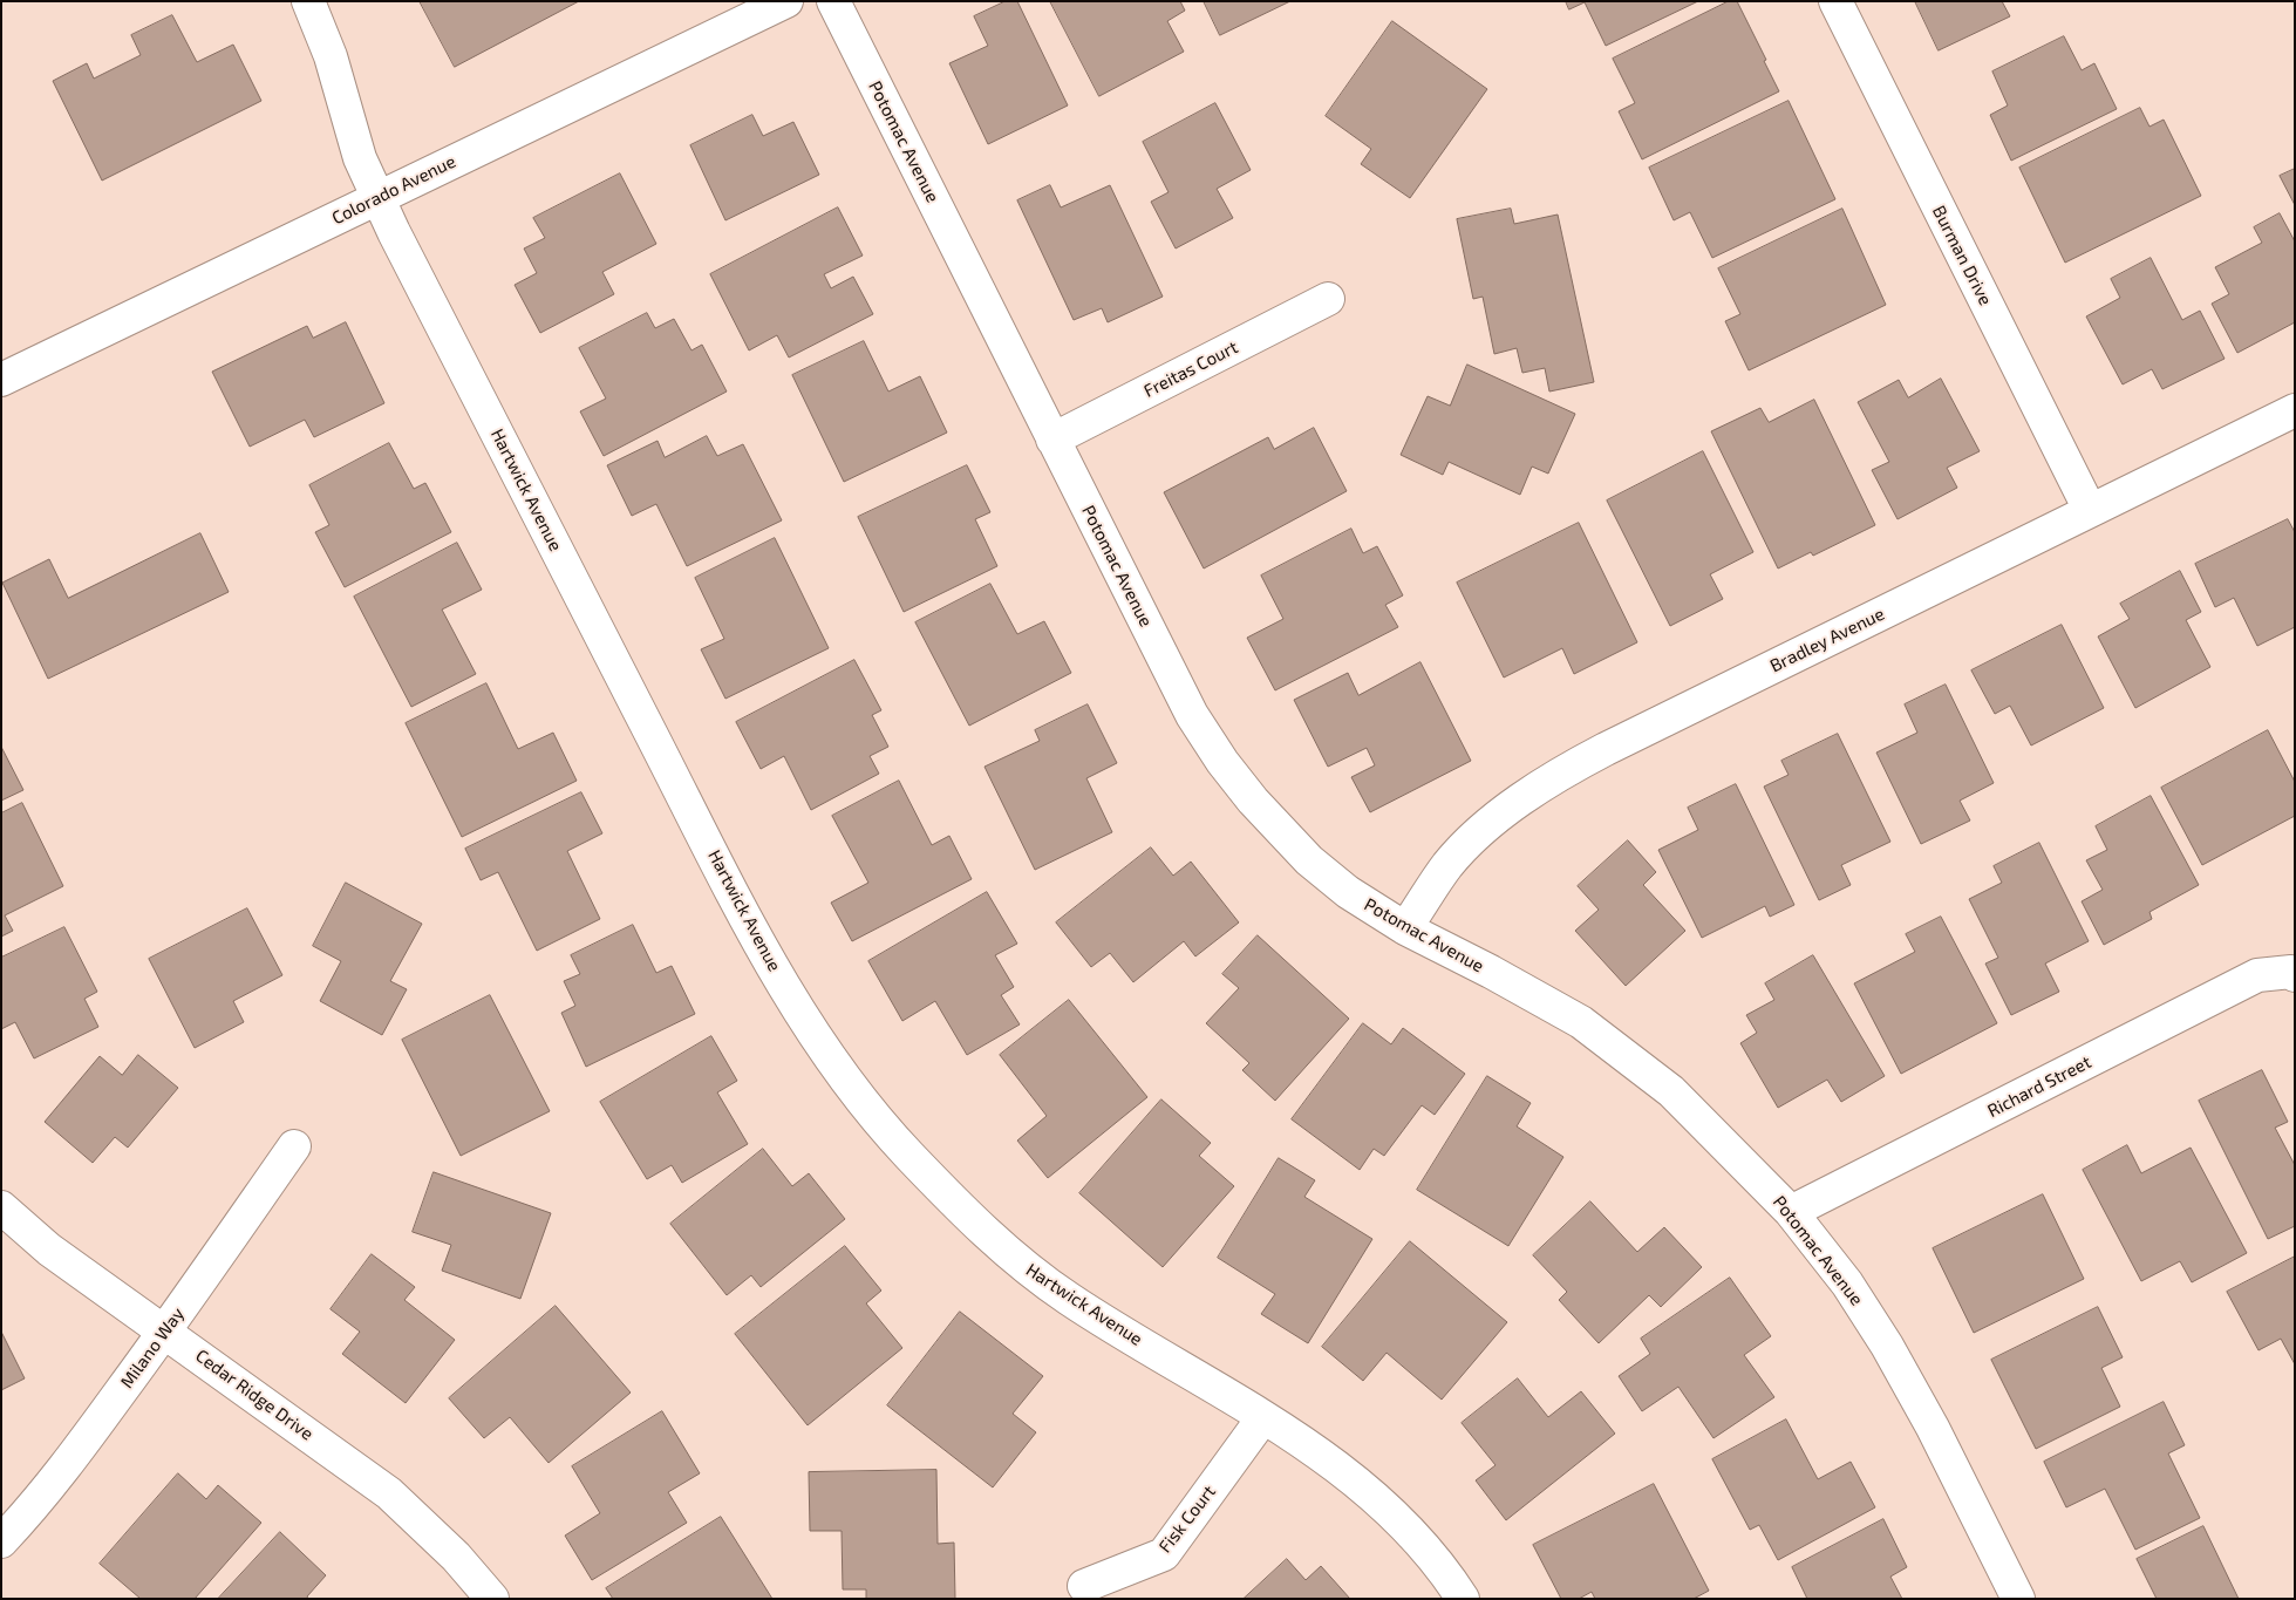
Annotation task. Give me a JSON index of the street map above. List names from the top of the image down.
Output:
{
  "streets": {
    "street": [
      "Potomac Avenue",
      "Colorado Avenue",
      "Burman Drive",
      "Freitas Court",
      "Hartwick Avenue",
      "Bradley Avenue",
      "Richard Street",
      "Milano Way",
      "Cedar Ridge Drive",
      "Fisk Court"
    ]
  },
  "crossings": [
    ["Potomac Avenue", "Freitas Court"],
    ["Potomac Avenue", "Bradley Avenue"],
    ["Potomac Avenue", "Richard Street"],
    ["Colorado Avenue", "Hartwick Avenue"],
    ["Burman Drive", "Bradley Avenue"],
    ["Hartwick Avenue", "Fisk Court"],
    ["Milano Way", "Cedar Ridge Drive"]
  ]
}
